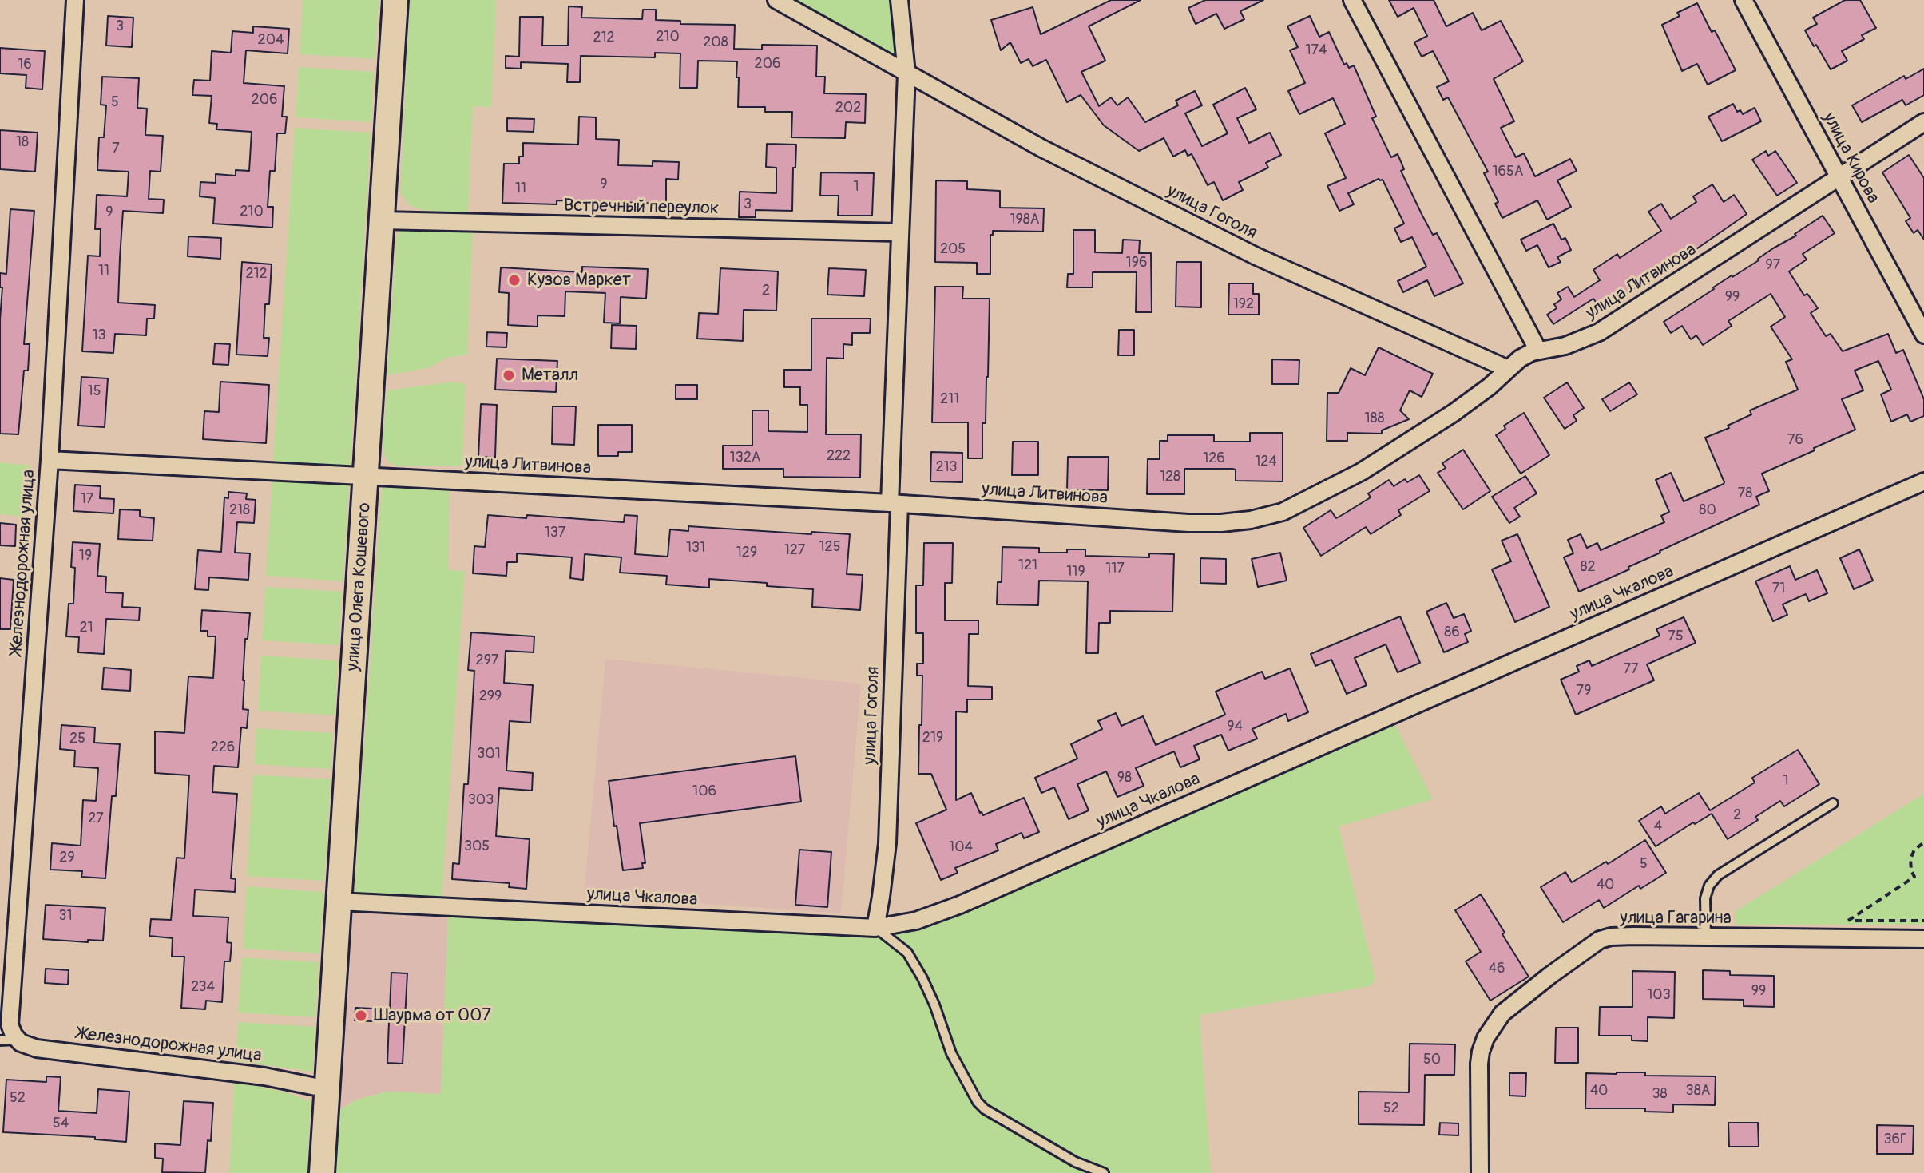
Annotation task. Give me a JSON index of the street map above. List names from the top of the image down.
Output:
{
  "streets": {
    "main road": ["улица Олега Кошевого"],
    "street": [
      "улица Кирова",
      "Встречный переулок",
      "улица Гоголя",
      "улица Литвинова",
      "Железнодорожная улица",
      "улица Чкалова",
      "улица Гагарина"
    ]
  },
  "crossings": [
    ["улица Кирова", "улица Литвинова"],
    ["Встречный переулок", "улица Гоголя"],
    ["Встречный переулок", "улица Олега Кошевого"],
    ["улица Гоголя", "улица Литвинова"],
    ["улица Гоголя", "улица Чкалова"],
    ["улица Литвинова", "Железнодорожная улица"],
    ["улица Литвинова", "улица Олега Кошевого"],
    ["Железнодорожная улица", "улица Олега Кошевого"],
    ["улица Олега Кошевого", "улица Чкалова"]
  ],
  "places": ["Кузов Маркет", "Металл", "Шаурма от 007"],
  "house_numbers": [
    "3",
    "210",
    "212",
    "204",
    "208",
    "174",
    "206",
    "16",
    "206",
    "5",
    "202",
    "18",
    "7",
    "165А",
    "9",
    "1",
    "11",
    "3",
    "210",
    "9",
    "198А",
    "205",
    "196",
    "97",
    "11",
    "212",
    "2",
    "99",
    "192",
    "13",
    "15",
    "211",
    "188",
    "76",
    "222",
    "132А",
    "126",
    "124",
    "213",
    "128",
    "78",
    "17",
    "218",
    "80",
    "137",
    "125",
    "131",
    "127",
    "129",
    "19",
    "121",
    "82",
    "117",
    "119",
    "71",
    "21",
    "86",
    "75",
    "297",
    "77",
    "79",
    "299",
    "94",
    "219",
    "25",
    "226",
    "301",
    "98",
    "1",
    "106",
    "303",
    "2",
    "27",
    "4",
    "305",
    "104",
    "29",
    "5",
    "40",
    "31",
    "46",
    "234",
    "99",
    "103",
    "50",
    "40",
    "38А",
    "38",
    "52",
    "52",
    "54",
    "36Г"
  ]
}
